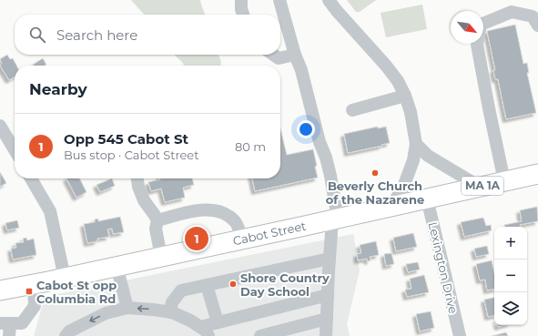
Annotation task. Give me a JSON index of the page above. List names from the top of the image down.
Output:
{
  "streets": {
    "highway": ["MA 1A", "Cabot Street"],
    "street": ["Lexington Drive"]
  },
  "crossings": [
    ["Cabot Street", "Lexington Drive"]
  ],
  "places": {
    "other": ["Beverly Church of the Nazarene", "Shore Country Day School"],
    "transit": ["Cabot St opp Columbia Rd"]
  },
  "north": "bottom right",
  "page": {
    "search": "Search here",
    "heading": "Nearby",
    "list": [
      {
        "mark": "1",
        "name": "Opp 545 Cabot St",
        "note": "Bus stop · Cabot Street",
        "value": "80 m"
      }
    ],
    "pins": "1",
    "map_buttons": ["+", "−"]
  }
}
